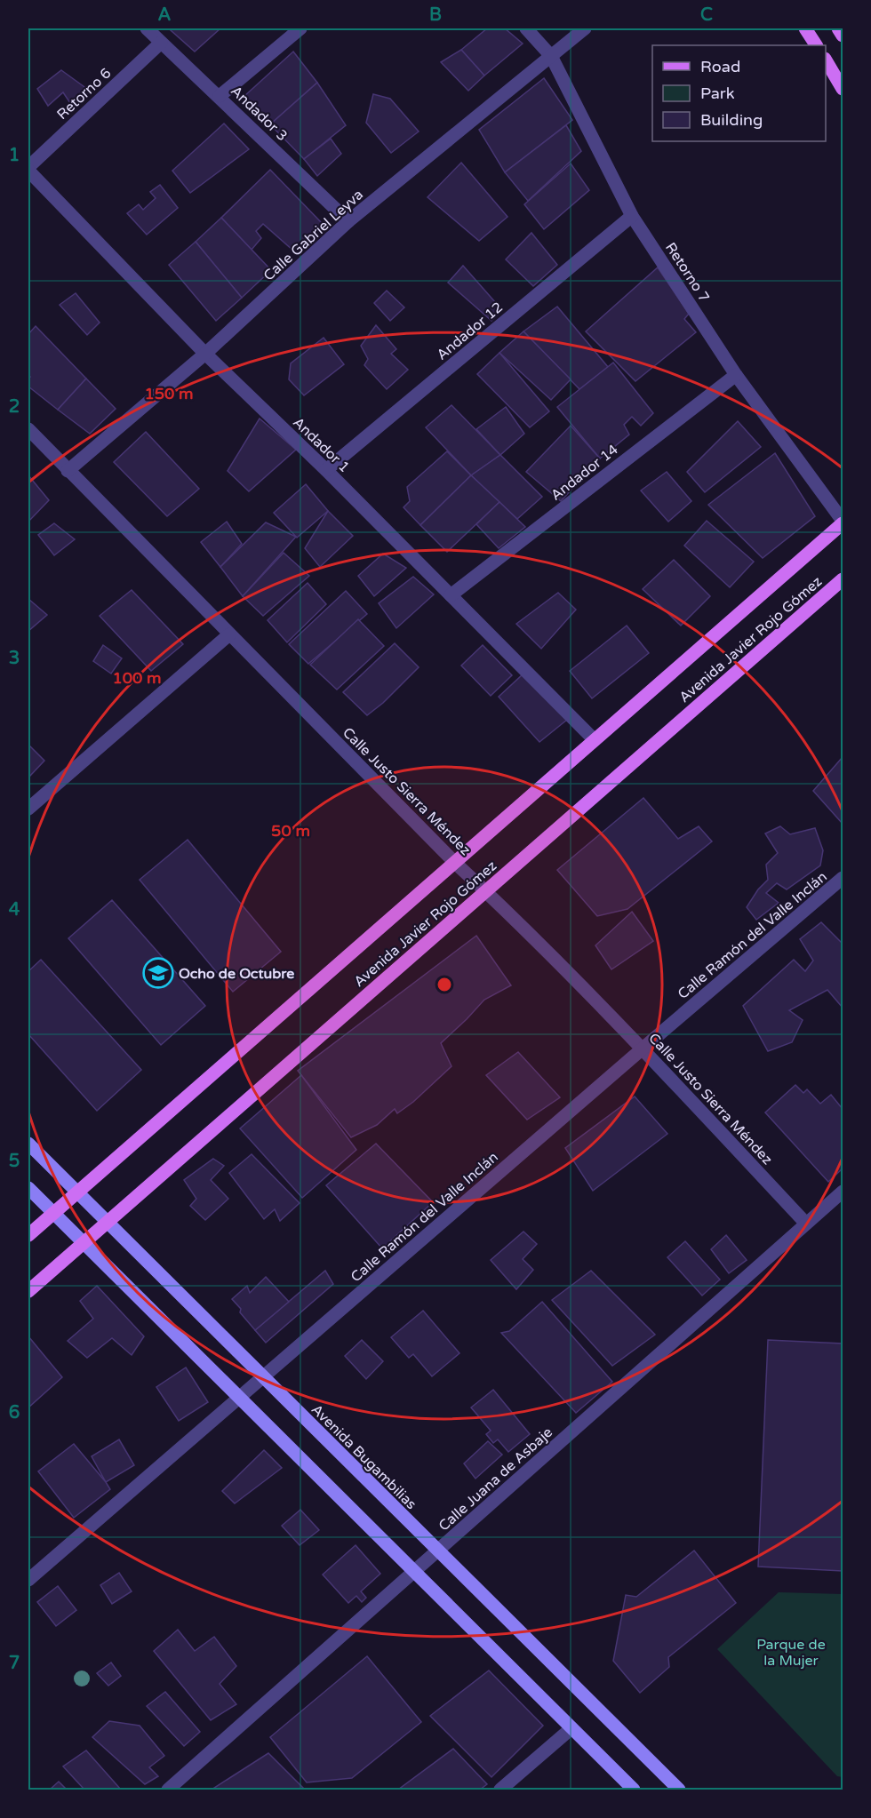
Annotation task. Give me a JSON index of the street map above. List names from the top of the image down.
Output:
{
  "streets": {
    "main road": ["Avenida Javier Rojo Gómez", "Avenida Bugambilias"],
    "street": [
      "Retorno 6",
      "Andador 3",
      "Calle Gabriel Leyva",
      "Retorno 7",
      "Andador 12",
      "Andador 1",
      "Andador 14",
      "Calle Justo Sierra Méndez",
      "Calle Ramón del Valle Inclán",
      "Calle Juana de Asbaje"
    ]
  },
  "crossings": [
    ["Retorno 6", "Andador 3"],
    ["Retorno 6", "Andador 1"],
    ["Andador 3", "Calle Gabriel Leyva"],
    ["Calle Gabriel Leyva", "Retorno 7"],
    ["Calle Gabriel Leyva", "Andador 1"],
    ["Calle Gabriel Leyva", "Calle Justo Sierra Méndez"],
    ["Retorno 7", "Andador 12"],
    ["Retorno 7", "Andador 14"],
    ["Retorno 7", "Avenida Javier Rojo Gómez"],
    ["Andador 12", "Andador 1"],
    ["Andador 1", "Andador 14"],
    ["Andador 1", "Avenida Javier Rojo Gómez"],
    ["Avenida Javier Rojo Gómez", "Calle Justo Sierra Méndez"],
    ["Avenida Javier Rojo Gómez", "Avenida Bugambilias"],
    ["Calle Justo Sierra Méndez", "Calle Ramón del Valle Inclán"],
    ["Calle Justo Sierra Méndez", "Calle Juana de Asbaje"],
    ["Calle Ramón del Valle Inclán", "Avenida Bugambilias"],
    ["Avenida Bugambilias", "Calle Juana de Asbaje"]
  ],
  "parks": ["Parque de la Mujer"],
  "places": {
    "school or university": ["Ocho de Octubre"]
  },
  "legend": ["Road", "Park", "Building"],
  "grid": {
    "columns": ["A", "B", "C"],
    "rows": [
      "1",
      "2",
      "3",
      "4",
      "5",
      "6",
      "7"
    ]
  },
  "rings": ["150 m", "100 m", "50 m"]
}
